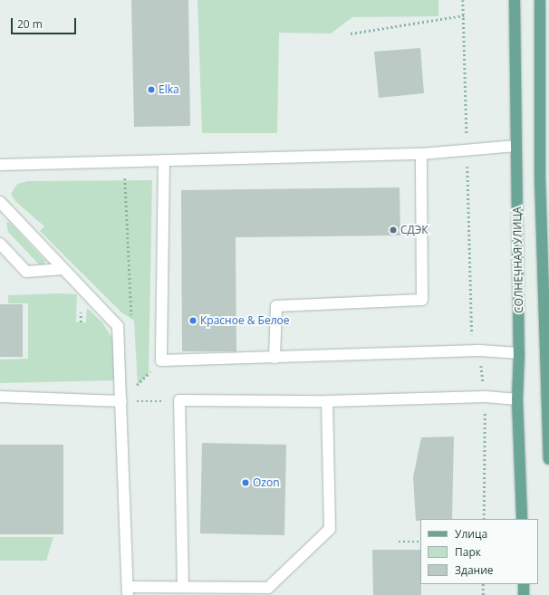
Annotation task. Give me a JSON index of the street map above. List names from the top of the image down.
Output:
{
  "streets": {
    "main road": ["СОЛНЕЧНАЯ УЛИЦА"]
  },
  "places": [
    "Elka",
    "СДЭК",
    "Красное & Белое",
    "Ozon"
  ],
  "legend": ["Улица", "Парк", "Здание"],
  "scale_bar": "20 m"
}
